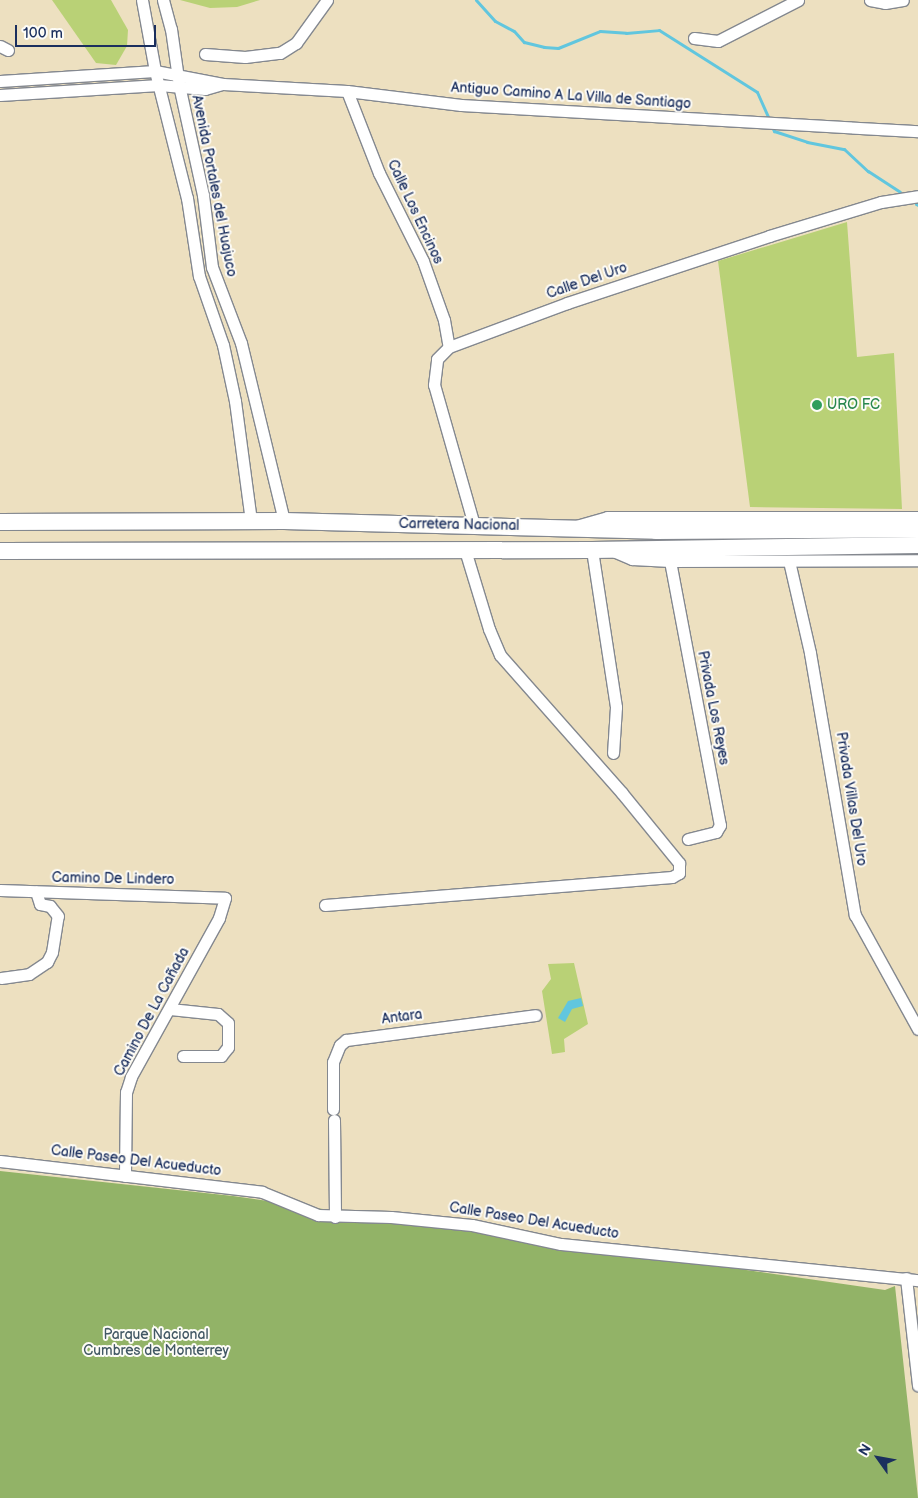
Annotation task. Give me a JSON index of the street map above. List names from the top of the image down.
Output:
{
  "streets": {
    "highway": ["Carretera Nacional"],
    "street": [
      "Antiguo Camino A La Villa de Santiago",
      "Avenida Portales del Huajuco",
      "Calle Los Encinos",
      "Calle Del Uro",
      "Privada Los Reyes",
      "Privada Villas Del Uro",
      "Camino De Lindero",
      "Camino De La Cañada",
      "Antara",
      "Calle Paseo Del Acueducto"
    ]
  },
  "crossings": [
    ["Antiguo Camino A La Villa de Santiago", "Avenida Portales del Huajuco"],
    ["Antiguo Camino A La Villa de Santiago", "Calle Los Encinos"],
    ["Avenida Portales del Huajuco", "Carretera Nacional"],
    ["Calle Los Encinos", "Calle Del Uro"],
    ["Carretera Nacional", "Privada Los Reyes"],
    ["Camino De Lindero", "Camino De La Cañada"],
    ["Camino De La Cañada", "Calle Paseo Del Acueducto"],
    ["Antara", "Calle Paseo Del Acueducto"]
  ],
  "parks": ["Parque Nacional Cumbres de Monterrey"],
  "places": ["URO FC"],
  "scale_bar": "100 m",
  "north": "top left"
}
